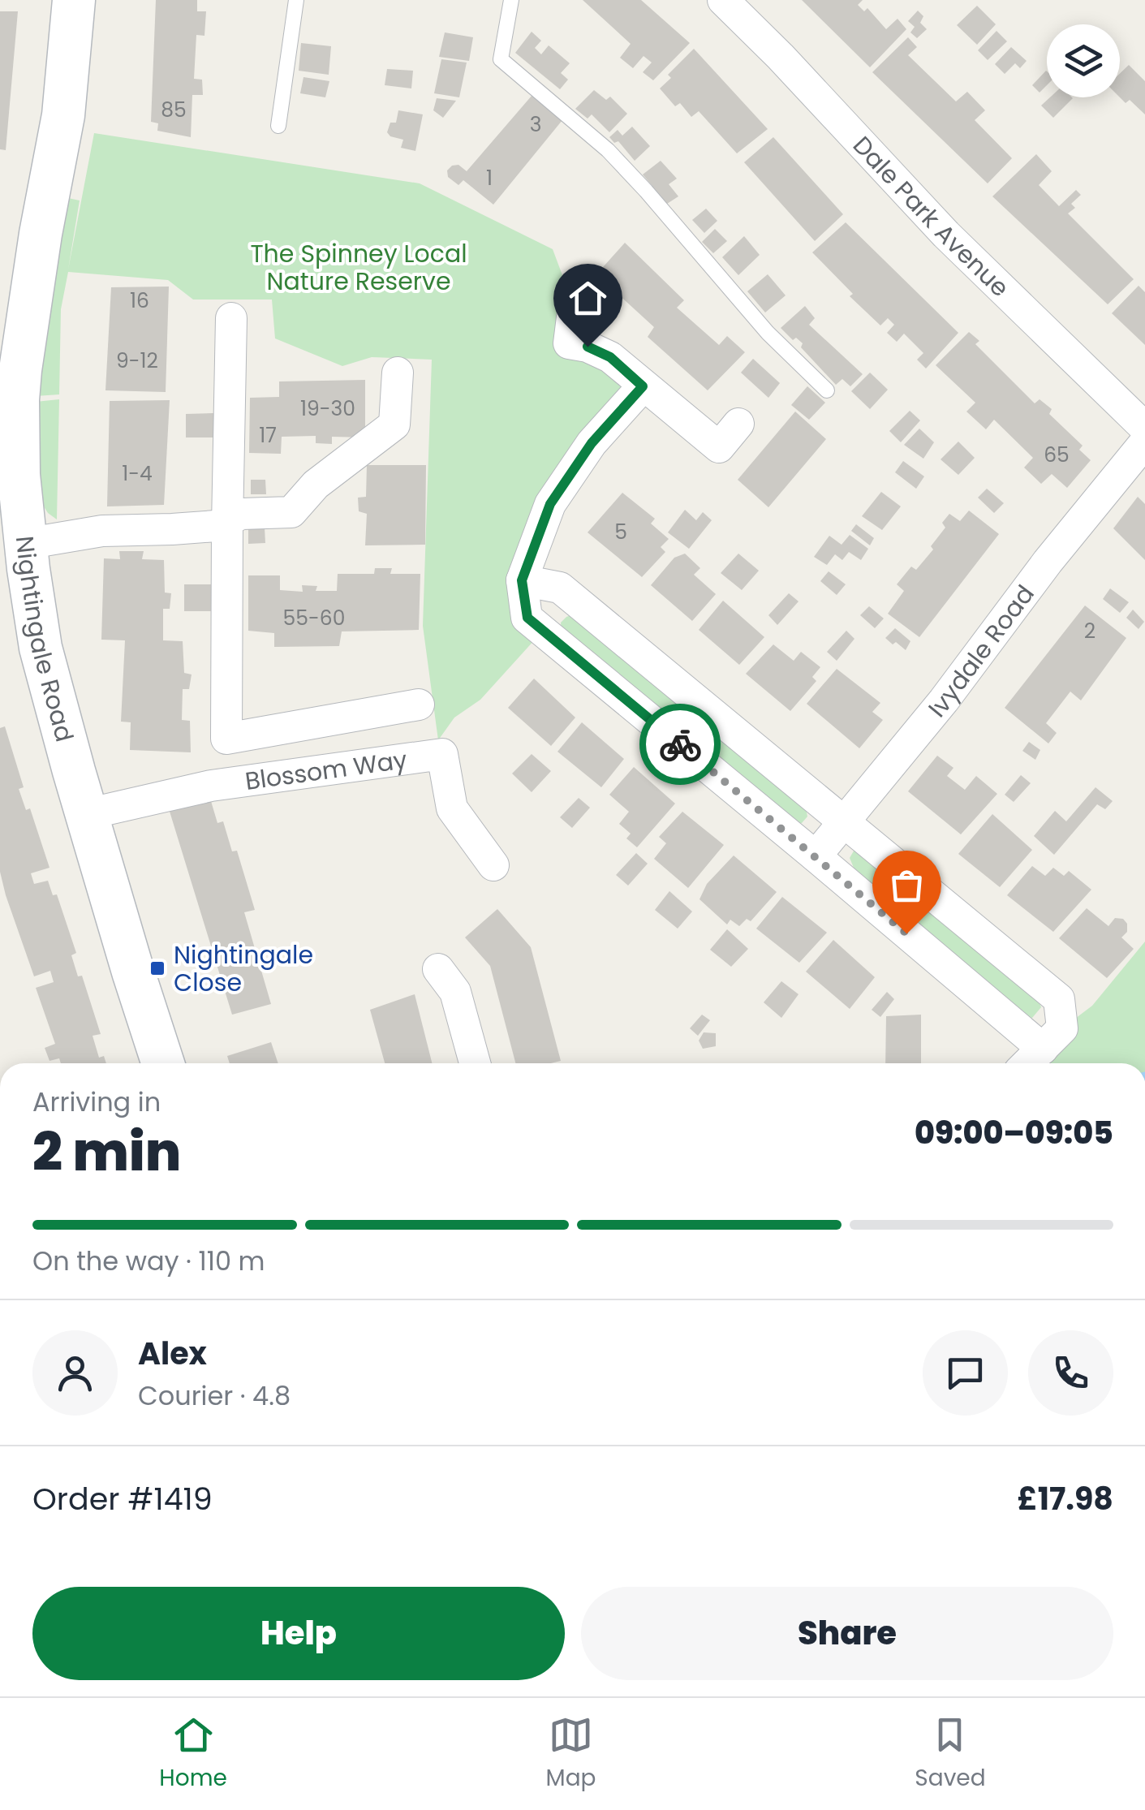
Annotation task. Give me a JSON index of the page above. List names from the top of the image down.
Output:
{
  "streets": {
    "main road": ["Nightingale Road"],
    "street": ["Dale Park Avenue", "Ivydale Road", "Blossom Way"]
  },
  "crossings": [
    ["Nightingale Road", "Blossom Way"]
  ],
  "parks": ["The Spinney Local Nature Reserve"],
  "places": {
    "transit": ["Nightingale Close"]
  },
  "house_numbers": [
    "85",
    "3",
    "1",
    "16",
    "9-12",
    "19-30",
    "17",
    "65",
    "1-4",
    "5",
    "55-60",
    "2"
  ],
  "page": {
    "heading": ["2 min", "Arriving in", "09:00–09:05"],
    "panel": [
      "Alex",
      "Courier · 4.8",
      "Order #1419",
      "£17.98"
    ],
    "bar": "On the way · 110 m",
    "buttons": ["Help", "Share"],
    "tabs": ["Home", "Map", "Saved"]
  }
}
